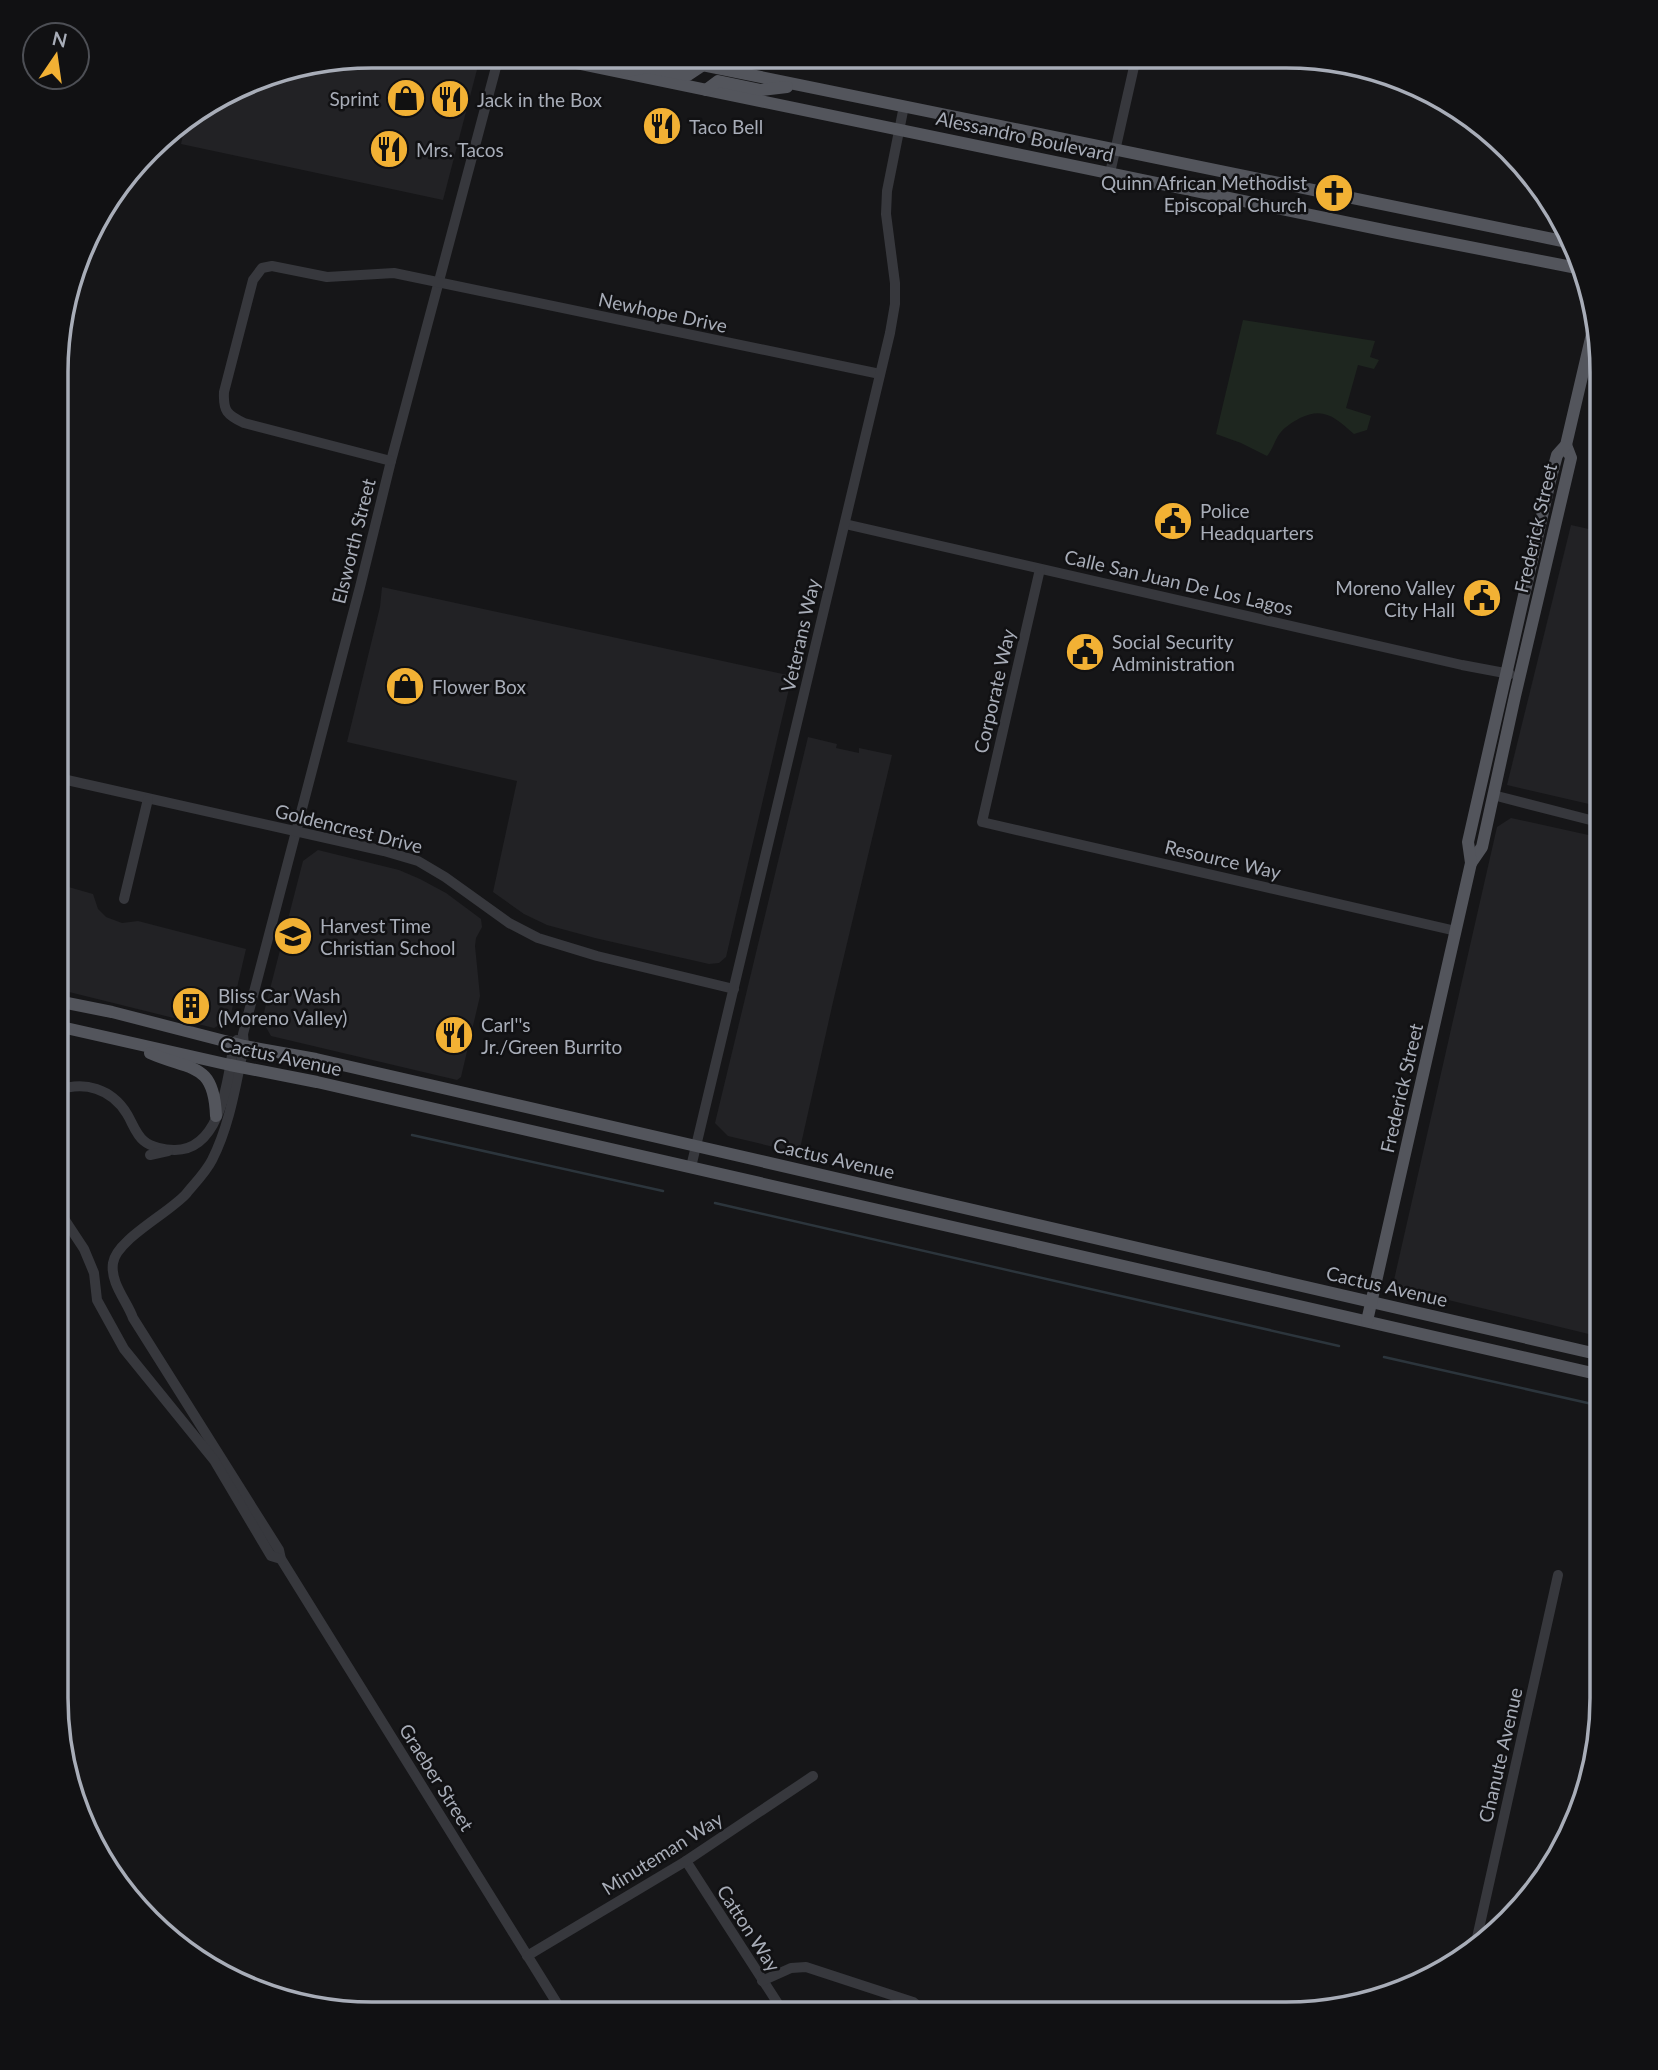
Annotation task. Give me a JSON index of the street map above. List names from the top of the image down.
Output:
{
  "streets": {
    "main road": ["Alessandro Boulevard", "Frederick Street", "Cactus Avenue"],
    "street": [
      "Newhope Drive",
      "Elsworth Street",
      "Calle San Juan De Los Lagos",
      "Veterans Way",
      "Corporate Way",
      "Goldencrest Drive",
      "Resource Way",
      "Chanute Avenue",
      "Graeber Street",
      "Minuteman Way",
      "Catton Way"
    ]
  },
  "crossings": [
    ["Alessandro Boulevard", "Veterans Way"],
    ["Newhope Drive", "Elsworth Street"],
    ["Newhope Drive", "Veterans Way"],
    ["Frederick Street", "Calle San Juan De Los Lagos"],
    ["Frederick Street", "Resource Way"],
    ["Frederick Street", "Cactus Avenue"],
    ["Elsworth Street", "Goldencrest Drive"],
    ["Elsworth Street", "Cactus Avenue"],
    ["Elsworth Street", "Graeber Street"],
    ["Calle San Juan De Los Lagos", "Veterans Way"],
    ["Calle San Juan De Los Lagos", "Corporate Way"],
    ["Veterans Way", "Goldencrest Drive"],
    ["Veterans Way", "Cactus Avenue"],
    ["Corporate Way", "Resource Way"],
    ["Cactus Avenue", "Graeber Street"],
    ["Graeber Street", "Minuteman Way"],
    ["Minuteman Way", "Catton Way"]
  ],
  "places": {
    "shop": ["Sprint", "Flower Box"],
    "restaurant": [
      "Jack in the Box",
      "Taco Bell",
      "Mrs. Tacos",
      "Carl''s Jr./Green Burrito"
    ],
    "church": ["Quinn African Methodist Episcopal Church"],
    "public building": ["Police Headquarters", "Moreno Valley City Hall", "Social Security Administration"],
    "school or university": ["Harvest Time Christian School"],
    "building": ["Bliss Car Wash (Moreno Valley)"]
  },
  "north": "top"
}
